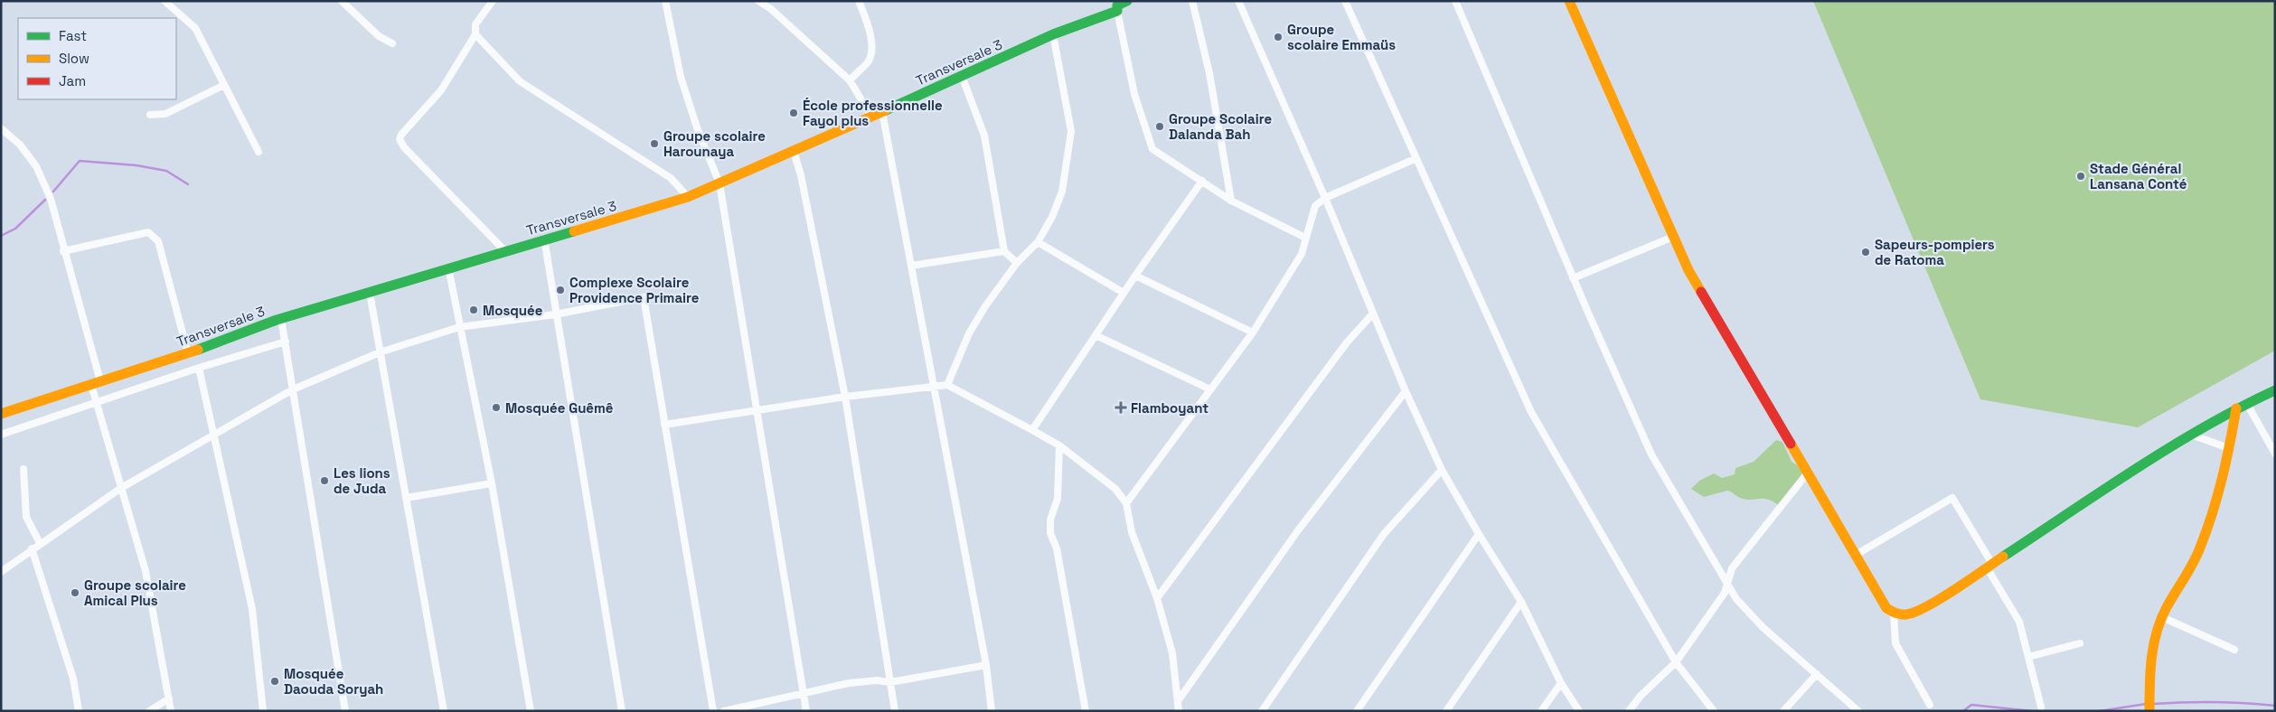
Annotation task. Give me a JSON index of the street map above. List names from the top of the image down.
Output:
{
  "streets": {
    "street": ["Transversale 3"]
  },
  "places": {
    "other": [
      "Groupe scolaire Emmaüs",
      "École professionnelle Fayol plus",
      "Groupe Scolaire Dalanda Bah",
      "Groupe scolaire Harounaya",
      "Stade Général Lansana Conté",
      "Sapeurs-pompiers de Ratoma",
      "Complexe Scolaire Providence Primaire",
      "Mosquée",
      "Mosquée Guêmê",
      "Les lions de Juda",
      "Groupe scolaire Amical Plus",
      "Mosquée Daouda Soryah"
    ],
    "health": ["Flamboyant"]
  },
  "legend": ["Fast", "Slow", "Jam"]
}
